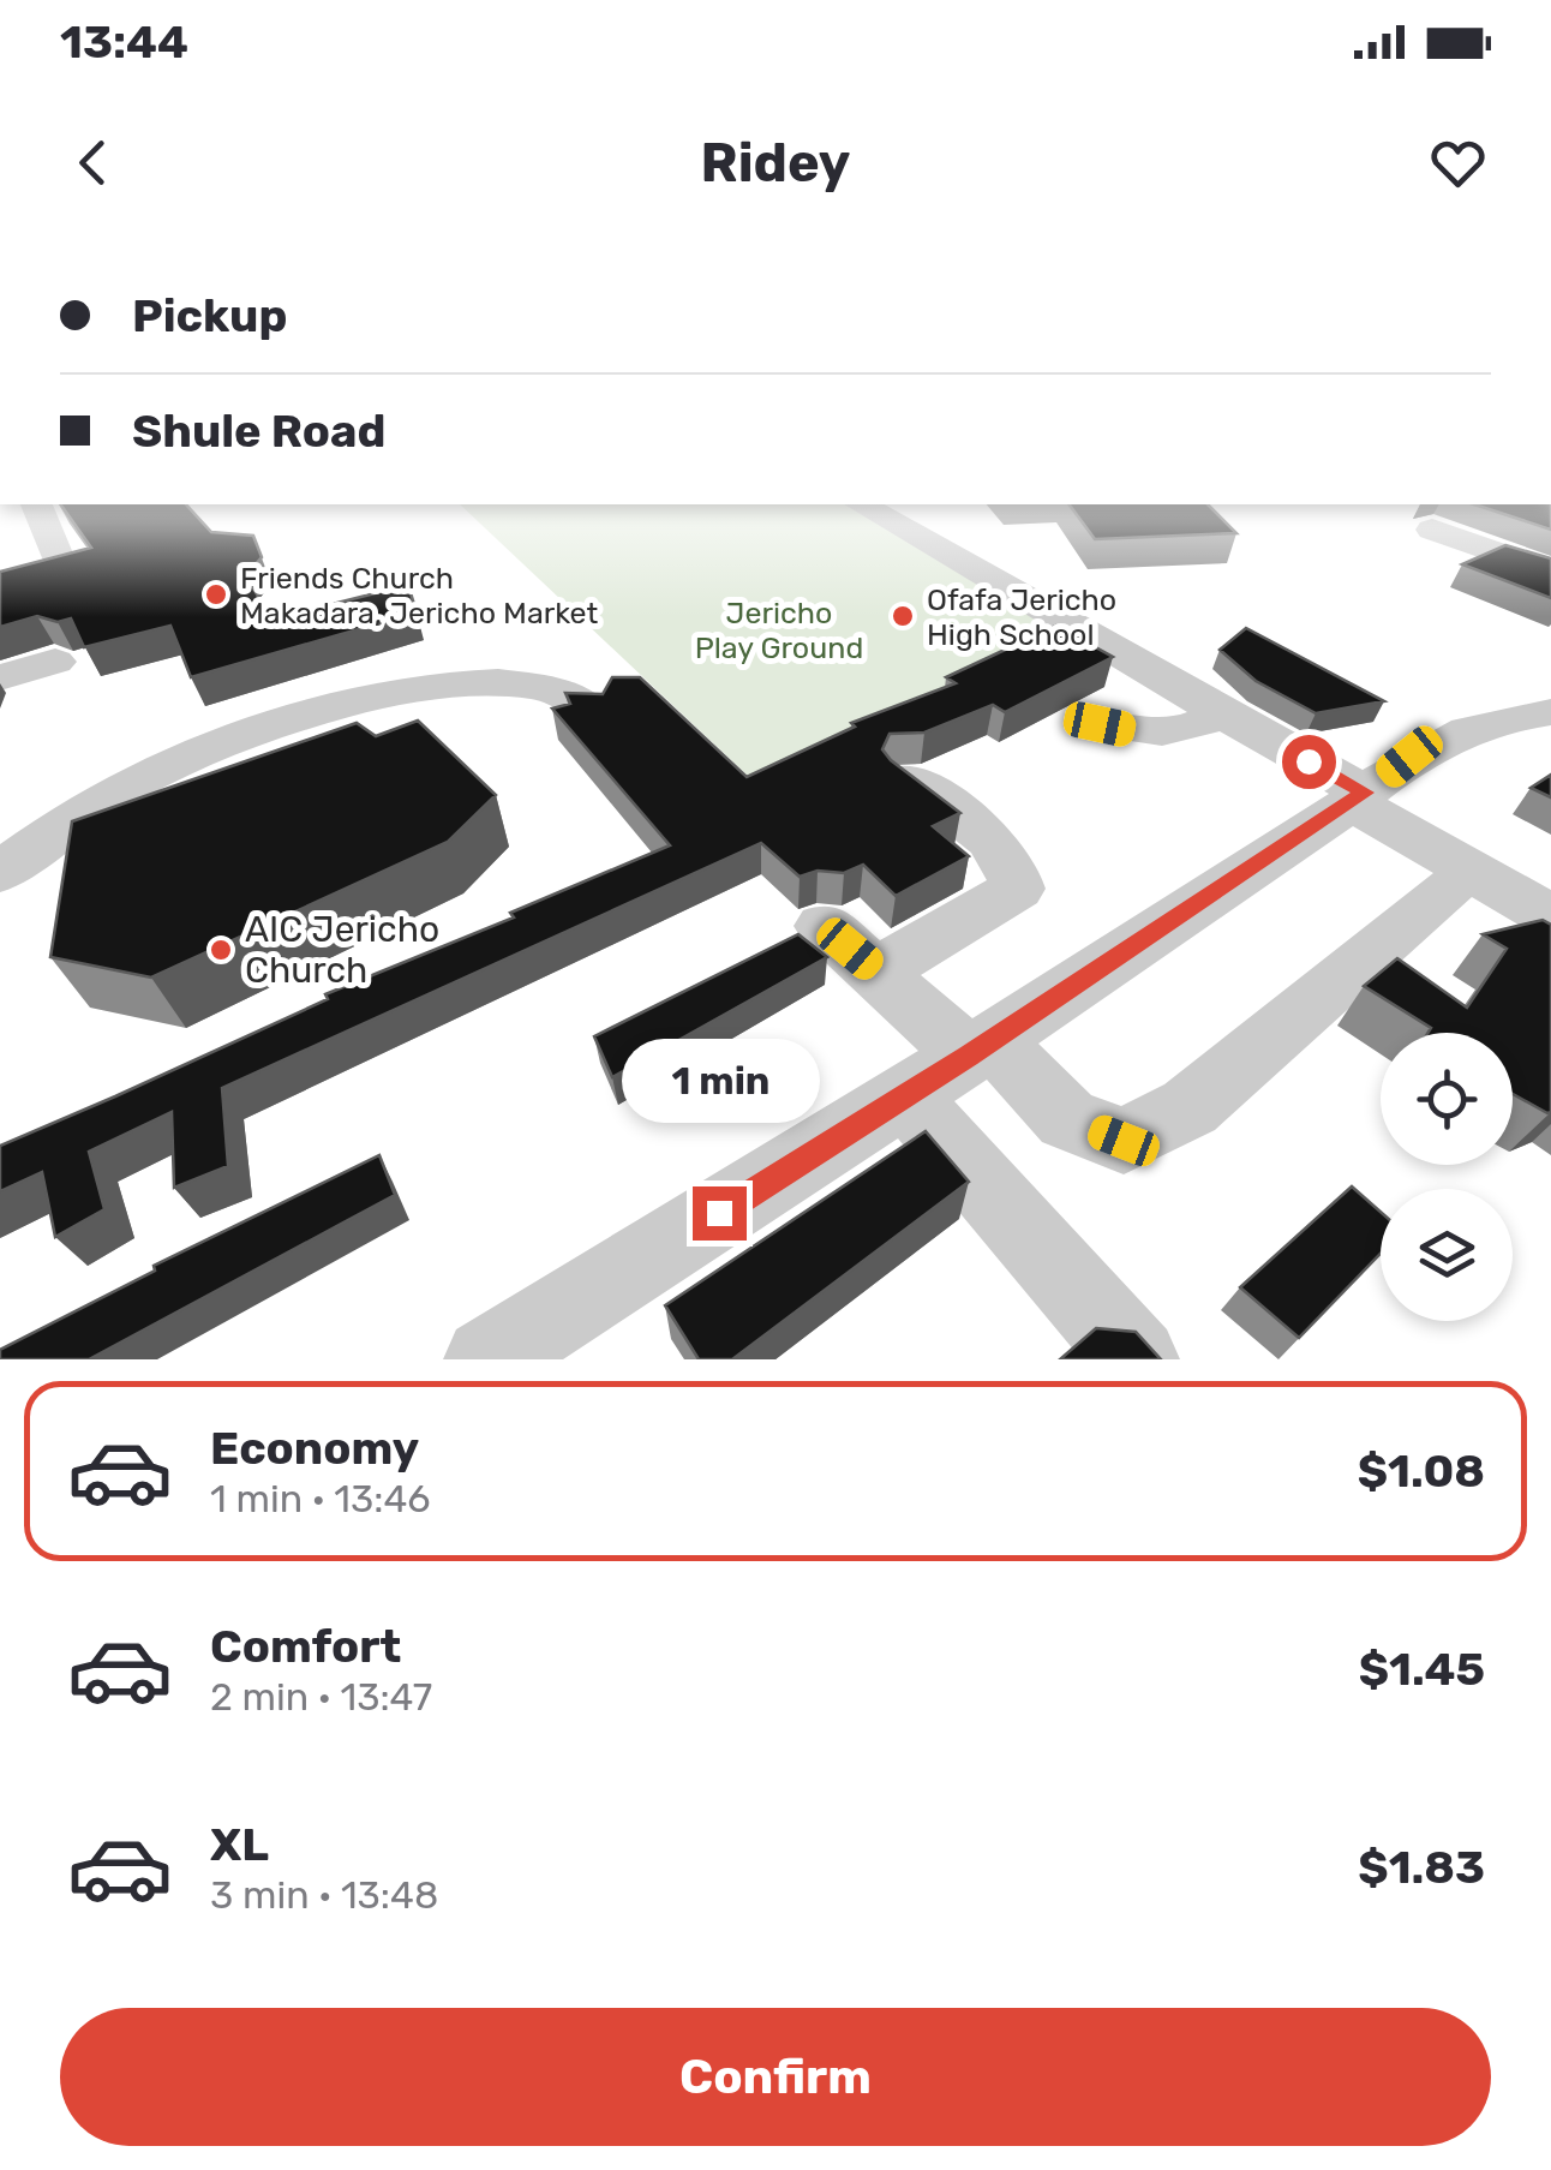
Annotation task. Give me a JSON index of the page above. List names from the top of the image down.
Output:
{
  "parks": ["Jericho Play Ground"],
  "places": ["Friends Church Makadara, Jericho Market", "Ofafa Jericho High School", "AIC Jericho Church"],
  "page": {
    "status": "13:44",
    "header": "Ridey",
    "banner": ["Pickup", "Shule Road"],
    "bubble": "1 min",
    "list": [
      {
        "name": "Economy",
        "note": "1 min · 13:46",
        "value": "$1.08"
      },
      {
        "name": "Comfort",
        "note": "2 min · 13:47",
        "value": "$1.45"
      },
      {
        "name": "XL",
        "note": "3 min · 13:48",
        "value": "$1.83"
      }
    ],
    "buttons": "Confirm"
  }
}
